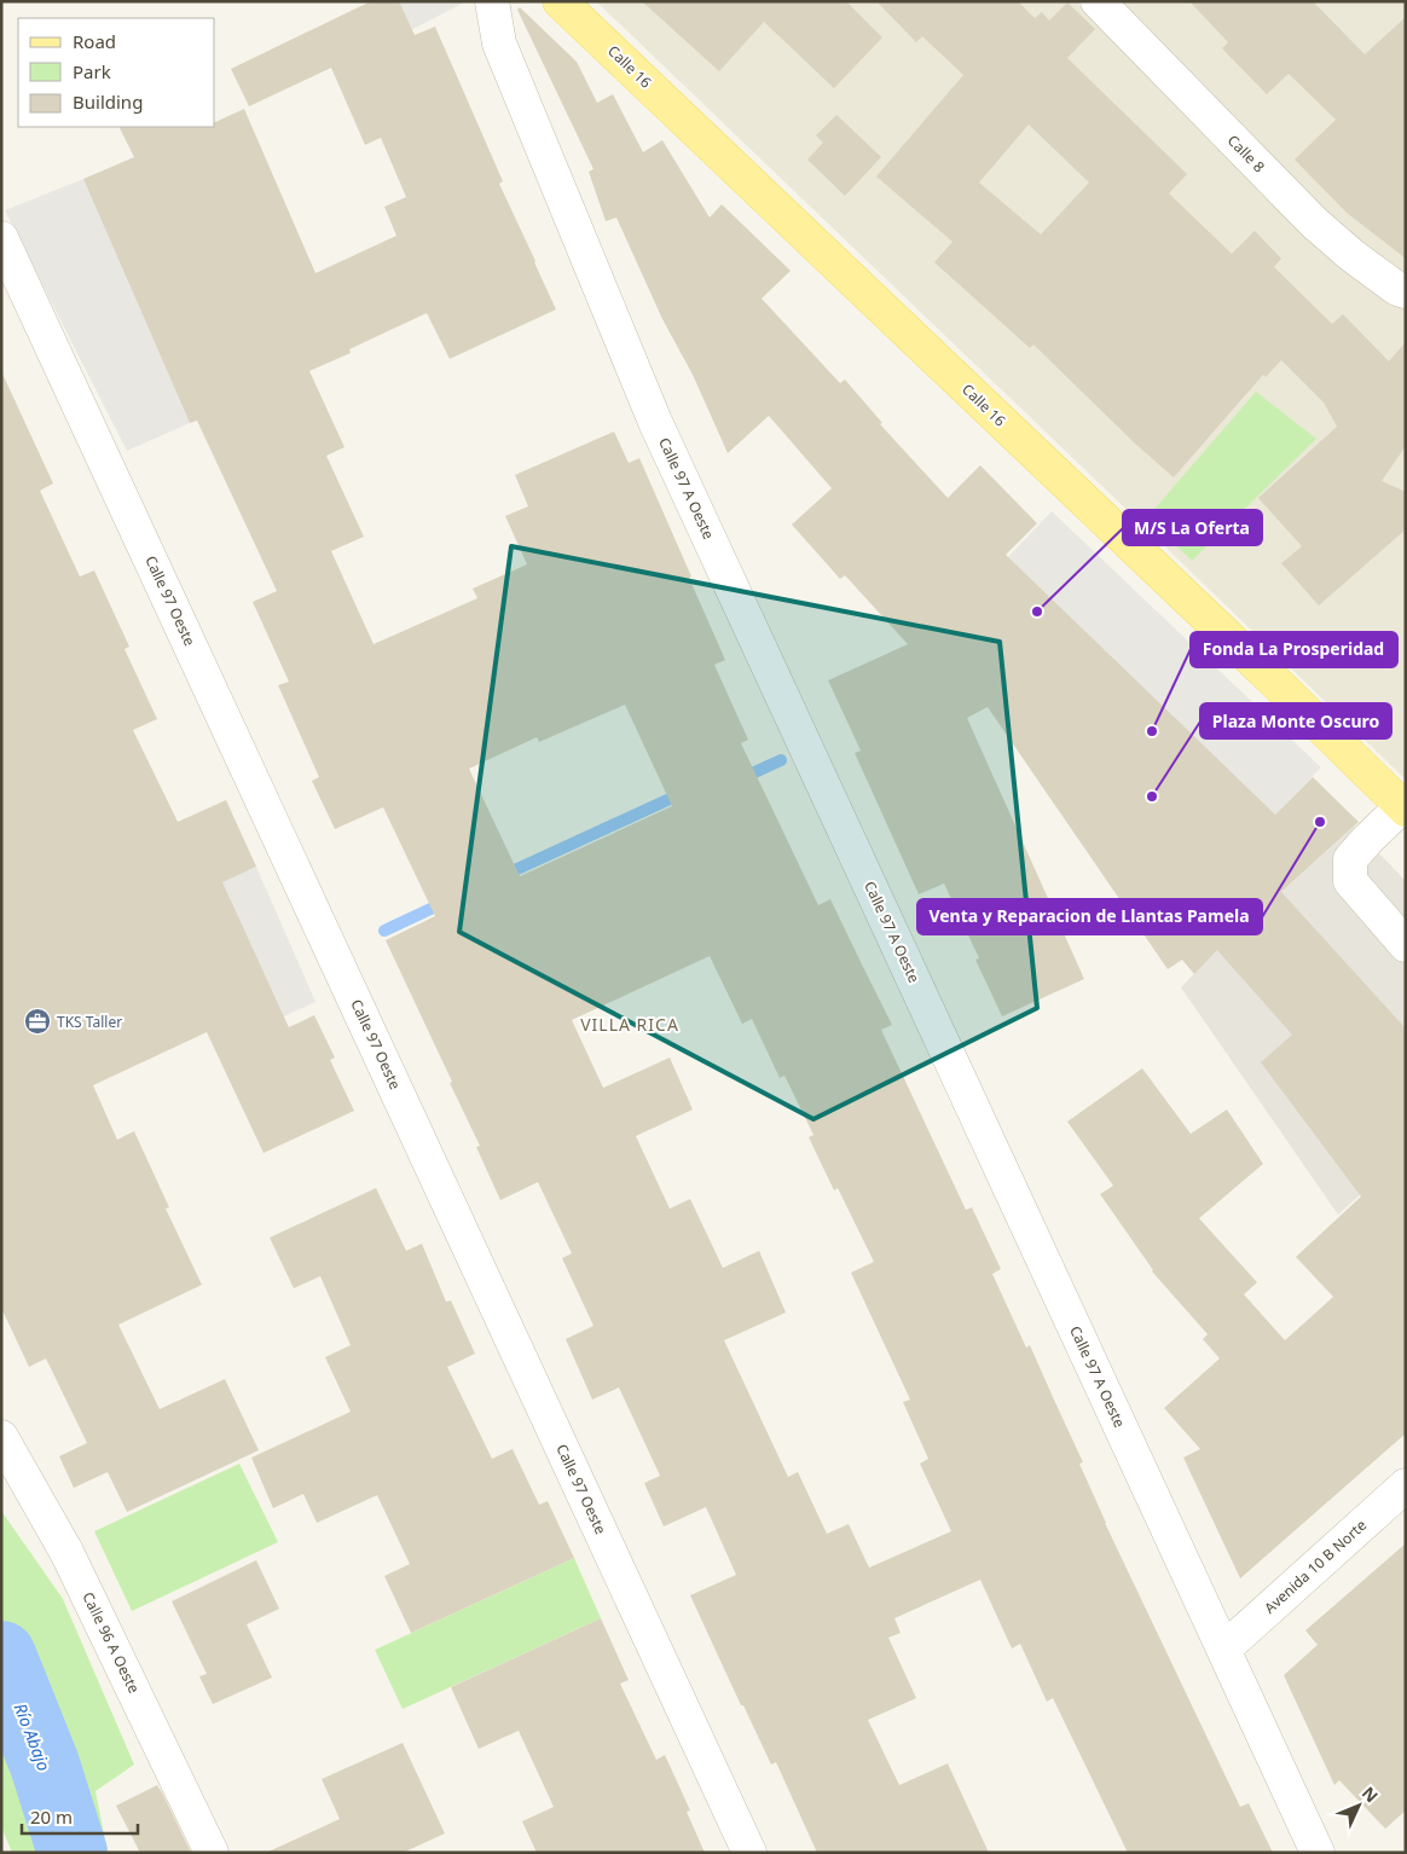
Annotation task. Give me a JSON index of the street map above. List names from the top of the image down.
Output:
{
  "streets": {
    "main road": ["Calle 16"],
    "street": [
      "Calle 8",
      "Calle 97 A Oeste",
      "Calle 97 Oeste",
      "Avenida 10 B Norte",
      "Calle 96 A Oeste"
    ]
  },
  "crossings": [
    ["Calle 97 A Oeste", "Avenida 10 B Norte"]
  ],
  "districts": ["VILLA RICA"],
  "water": ["Río Abajo"],
  "places": {
    "other": [
      "M/S La Oferta",
      "Fonda La Prosperidad",
      "Plaza Monte Oscuro",
      "Venta y Reparacion de Llantas Pamela"
    ],
    "office": ["TKS Taller"]
  },
  "legend": ["Road", "Park", "Building"],
  "scale_bar": "20 m",
  "north": "top right"
}
